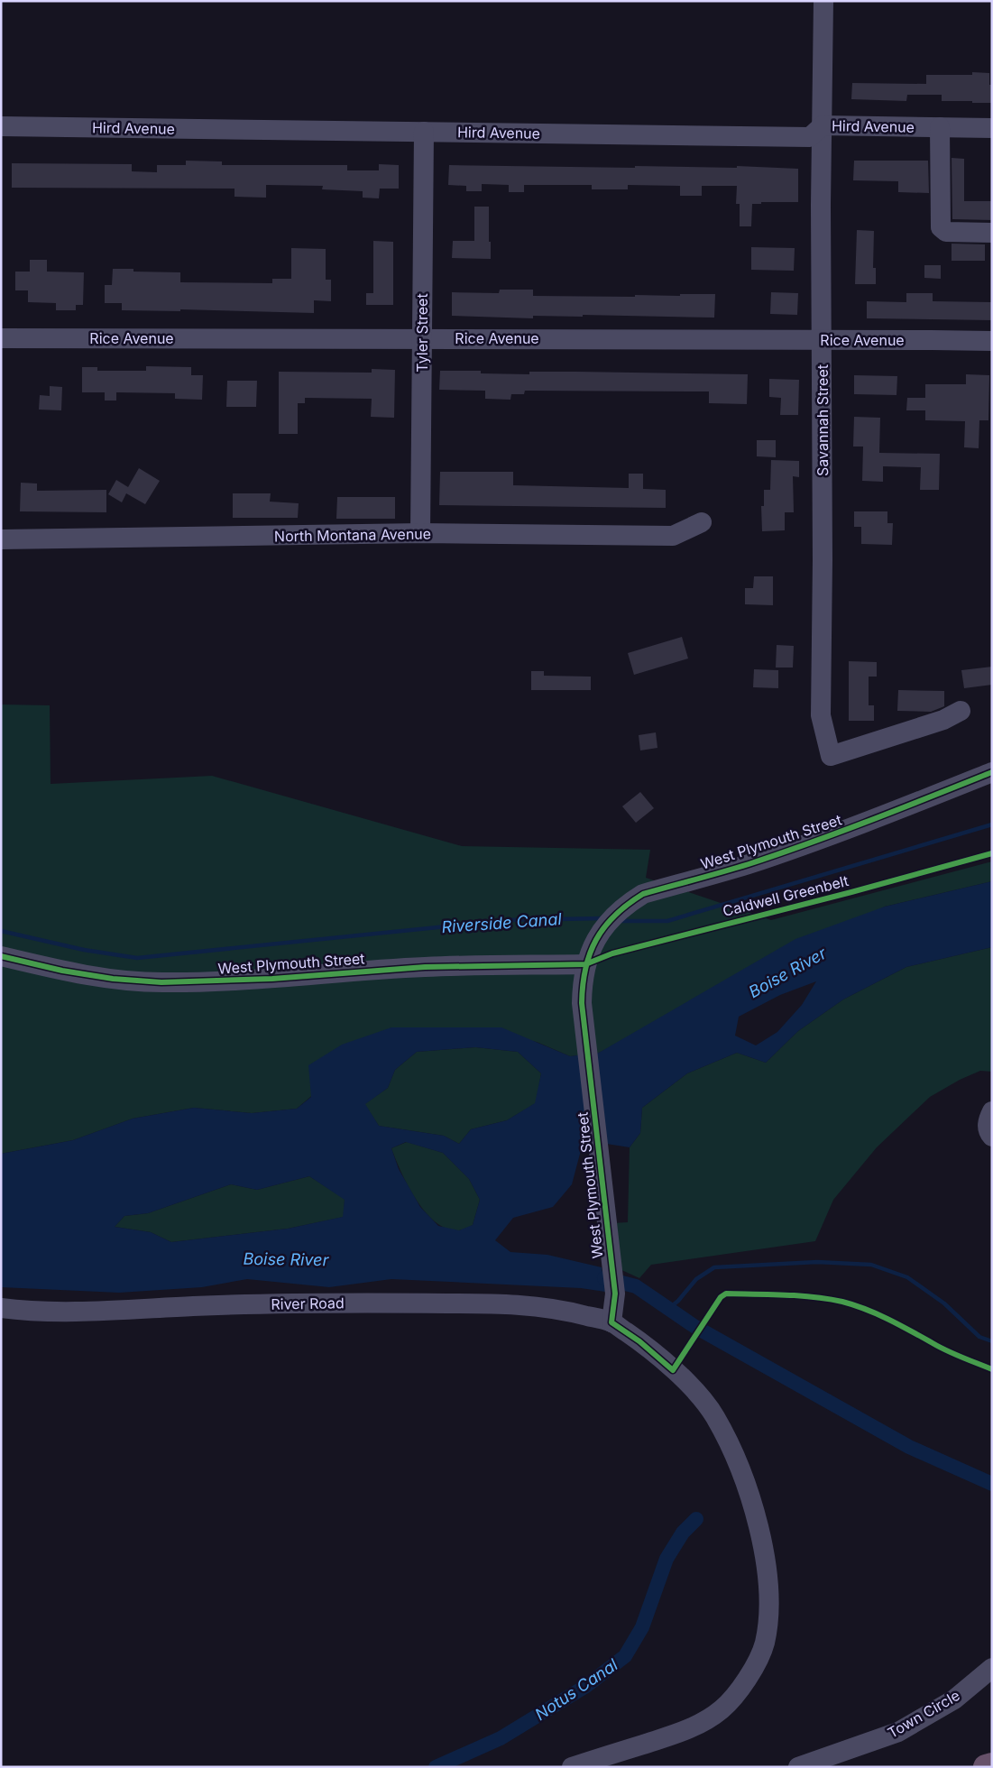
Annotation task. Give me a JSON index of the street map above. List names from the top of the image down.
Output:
{
  "streets": {
    "street": [
      "Hird Avenue",
      "Tyler Street",
      "Rice Avenue",
      "Savannah Street",
      "North Montana Avenue",
      "West Plymouth Street",
      "River Road",
      "Town Circle"
    ],
    "cycle path": ["Caldwell Greenbelt"]
  },
  "crossings": [
    ["Hird Avenue", "Tyler Street"],
    ["Hird Avenue", "Savannah Street"],
    ["Tyler Street", "Rice Avenue"],
    ["Tyler Street", "North Montana Avenue"],
    ["Rice Avenue", "Savannah Street"],
    ["West Plymouth Street", "River Road"]
  ],
  "water": ["Riverside Canal", "Boise River", "Notus Canal"]
}
